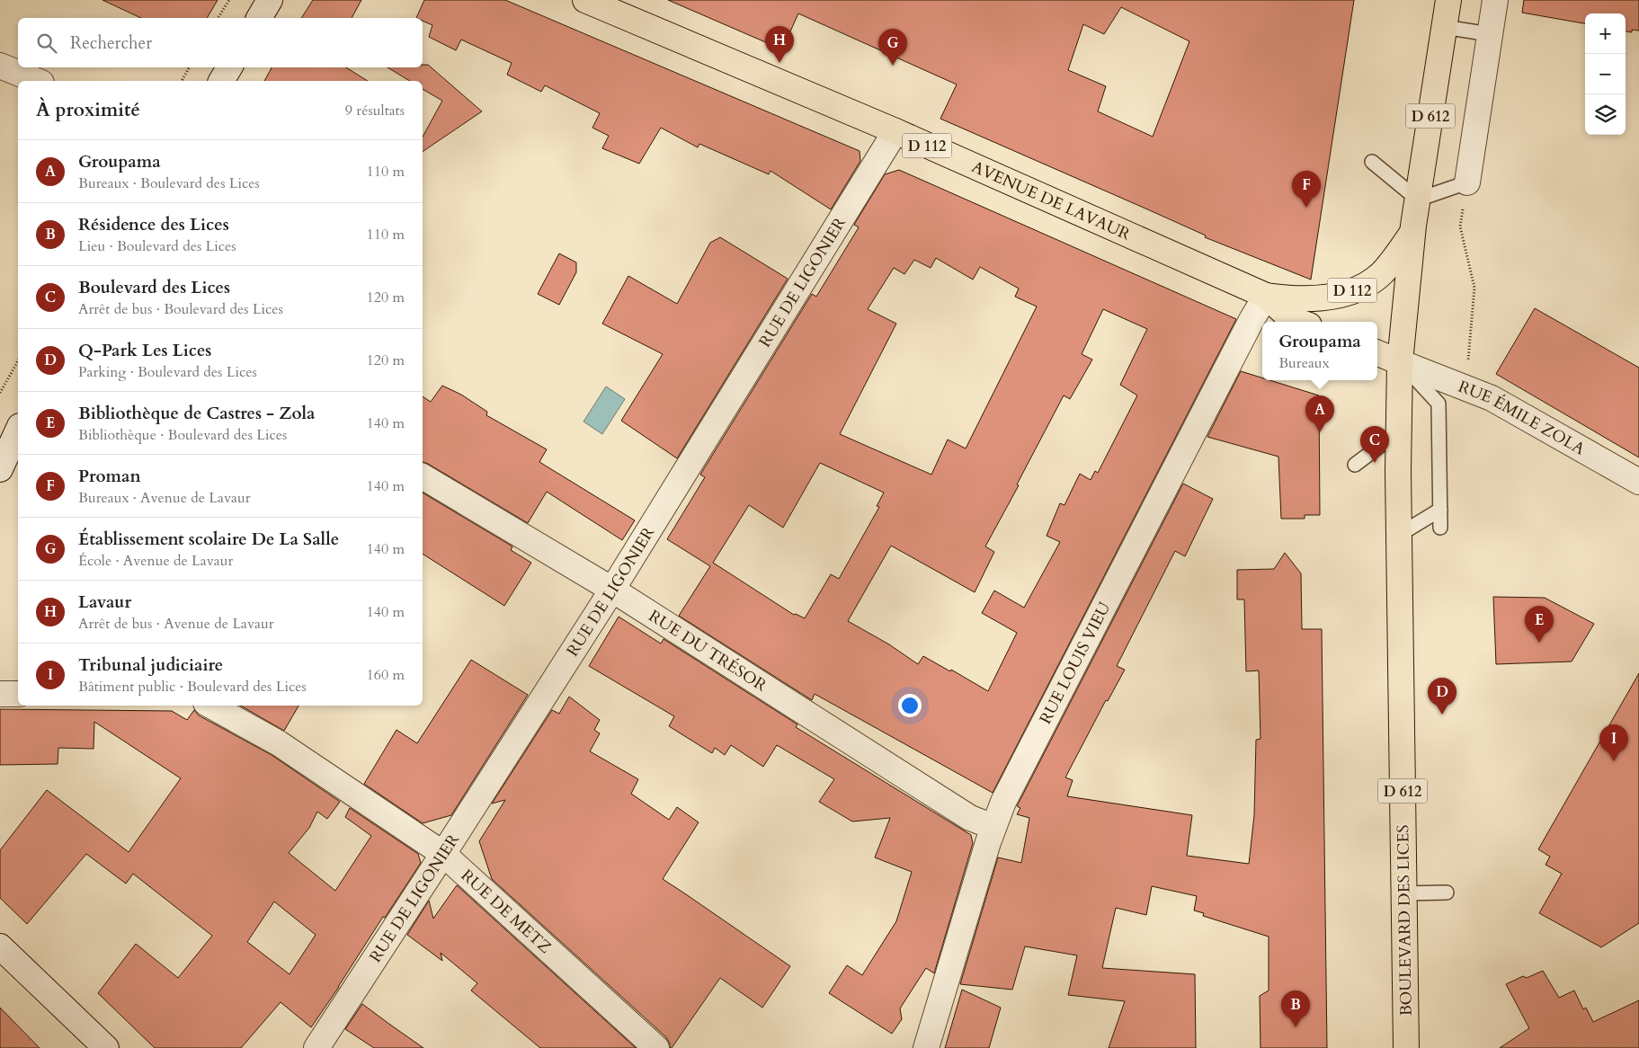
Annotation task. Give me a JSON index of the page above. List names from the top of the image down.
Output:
{
  "streets": {
    "main road": [
      "D 612",
      "D 112",
      "AVENUE DE LAVAUR",
      "BOULEVARD DES LICES"
    ],
    "street": [
      "RUE DE LIGONIER",
      "RUE ÉMILE ZOLA",
      "RUE DU TRÉSOR",
      "RUE LOUIS VIEU",
      "RUE DE METZ"
    ]
  },
  "crossings": [
    ["D 612", "AVENUE DE LAVAUR"],
    ["D 612", "RUE ÉMILE ZOLA"],
    ["D 612", "BOULEVARD DES LICES"],
    ["AVENUE DE LAVAUR", "RUE DE LIGONIER"],
    ["AVENUE DE LAVAUR", "RUE LOUIS VIEU"],
    ["RUE DE LIGONIER", "RUE DU TRÉSOR"],
    ["RUE DE LIGONIER", "RUE DE METZ"],
    ["RUE ÉMILE ZOLA", "BOULEVARD DES LICES"],
    ["RUE DU TRÉSOR", "RUE LOUIS VIEU"]
  ],
  "page": {
    "map_buttons": ["+", "−"],
    "search": "Rechercher",
    "pins": [
      "H",
      "G",
      "F",
      "A",
      "C",
      "E",
      "D",
      "I",
      "B"
    ],
    "heading": ["À proximité", "9 résultats"],
    "list": [
      {
        "mark": "A",
        "name": "Groupama",
        "note": "Bureaux · Boulevard des Lices",
        "value": "110 m"
      },
      {
        "mark": "B",
        "name": "Résidence des Lices",
        "note": "Lieu · Boulevard des Lices",
        "value": "110 m"
      },
      {
        "mark": "C",
        "name": "Boulevard des Lices",
        "note": "Arrêt de bus · Boulevard des Lices",
        "value": "120 m"
      },
      {
        "mark": "D",
        "name": "Q-Park Les Lices",
        "note": "Parking · Boulevard des Lices",
        "value": "120 m"
      },
      {
        "mark": "E",
        "name": "Bibliothèque de Castres - Zola",
        "note": "Bibliothèque · Boulevard des Lices",
        "value": "140 m"
      },
      {
        "mark": "F",
        "name": "Proman",
        "note": "Bureaux · Avenue de Lavaur",
        "value": "140 m"
      },
      {
        "mark": "G",
        "name": "Établissement scolaire De La Salle",
        "note": "École · Avenue de Lavaur",
        "value": "140 m"
      },
      {
        "mark": "H",
        "name": "Lavaur",
        "note": "Arrêt de bus · Avenue de Lavaur",
        "value": "140 m"
      },
      {
        "mark": "I",
        "name": "Tribunal judiciaire",
        "note": "Bâtiment public · Boulevard des Lices",
        "value": "160 m"
      }
    ],
    "popup": ["Groupama", "Bureaux"]
  }
}
